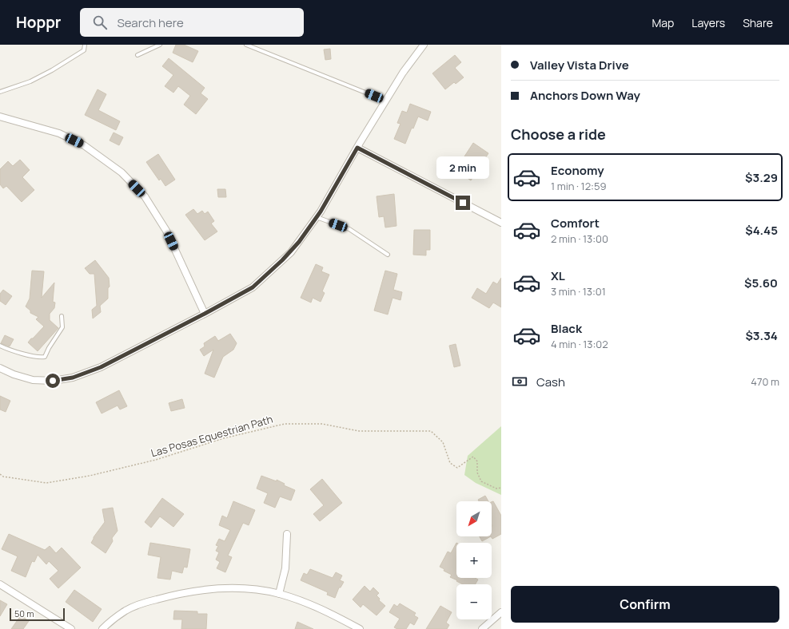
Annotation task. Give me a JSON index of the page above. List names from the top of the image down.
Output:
{
  "streets": {
    "path": ["Las Posas Equestrian Path"]
  },
  "scale_bar": "50 m",
  "north": "bottom left",
  "page": {
    "header": "Hoppr",
    "search": "Search here",
    "nav": ["Map", "Layers", "Share"],
    "banner": ["Valley Vista Drive", "Anchors Down Way"],
    "heading": "Choose a ride",
    "list": [
      {
        "name": "Economy",
        "note": "1 min · 12:59",
        "value": "$3.29"
      },
      {
        "name": "Comfort",
        "note": "2 min · 13:00",
        "value": "$4.45"
      },
      {
        "name": "XL",
        "note": "3 min · 13:01",
        "value": "$5.60"
      },
      {
        "name": "Black",
        "note": "4 min · 13:02",
        "value": "$3.34"
      }
    ],
    "bubble": "2 min",
    "pay": ["Cash", "470 m"],
    "map_buttons": ["+", "−"],
    "buttons": "Confirm",
    "scale": "50 m"
  }
}
